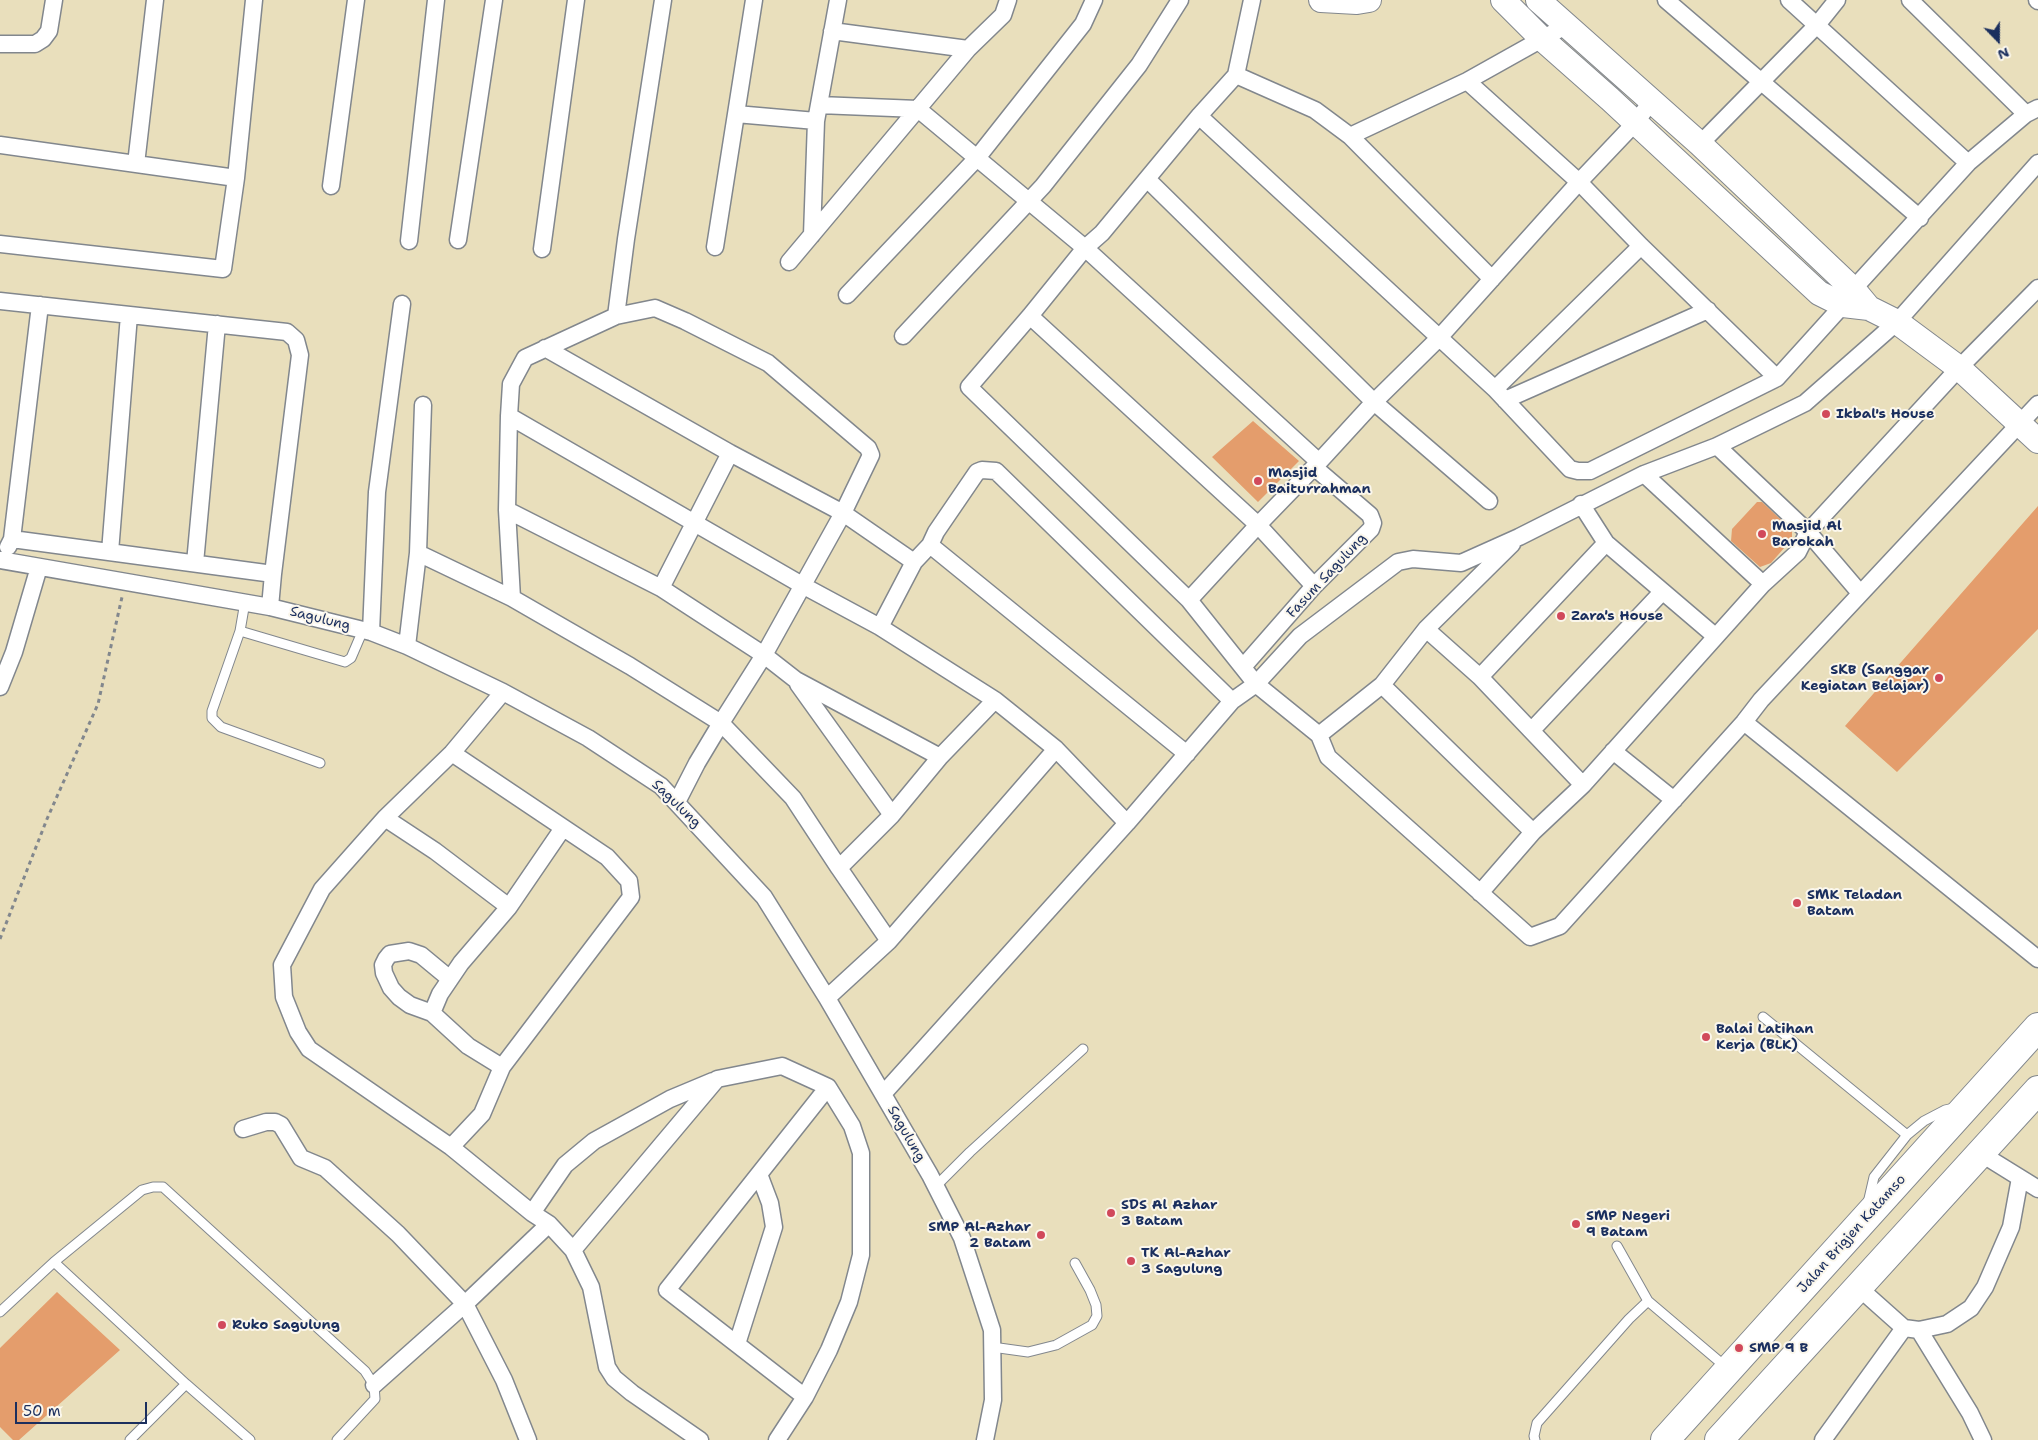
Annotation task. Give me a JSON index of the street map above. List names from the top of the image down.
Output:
{
  "streets": {
    "highway": ["Jalan Brigjen Katamso"],
    "street": ["Fasum Sagulung", "Sagulung"]
  },
  "places": [
    "Ikbal's House",
    "Masjid Baiturrahman",
    "Masjid Al Barokah",
    "Zara's House",
    "SKB (Sanggar Kegiatan Belajar)",
    "SMK Teladan Batam",
    "Balai Latihan Kerja (BLK)",
    "SDS Al Azhar 3 Batam",
    "SMP Negeri 9 Batam",
    "SMP Al-Azhar 2 Batam",
    "TK Al-Azhar 3 Sagulung",
    "Ruko Sagulung",
    "SMP 9 B"
  ],
  "scale_bar": "50 m",
  "north": "bottom"
}
